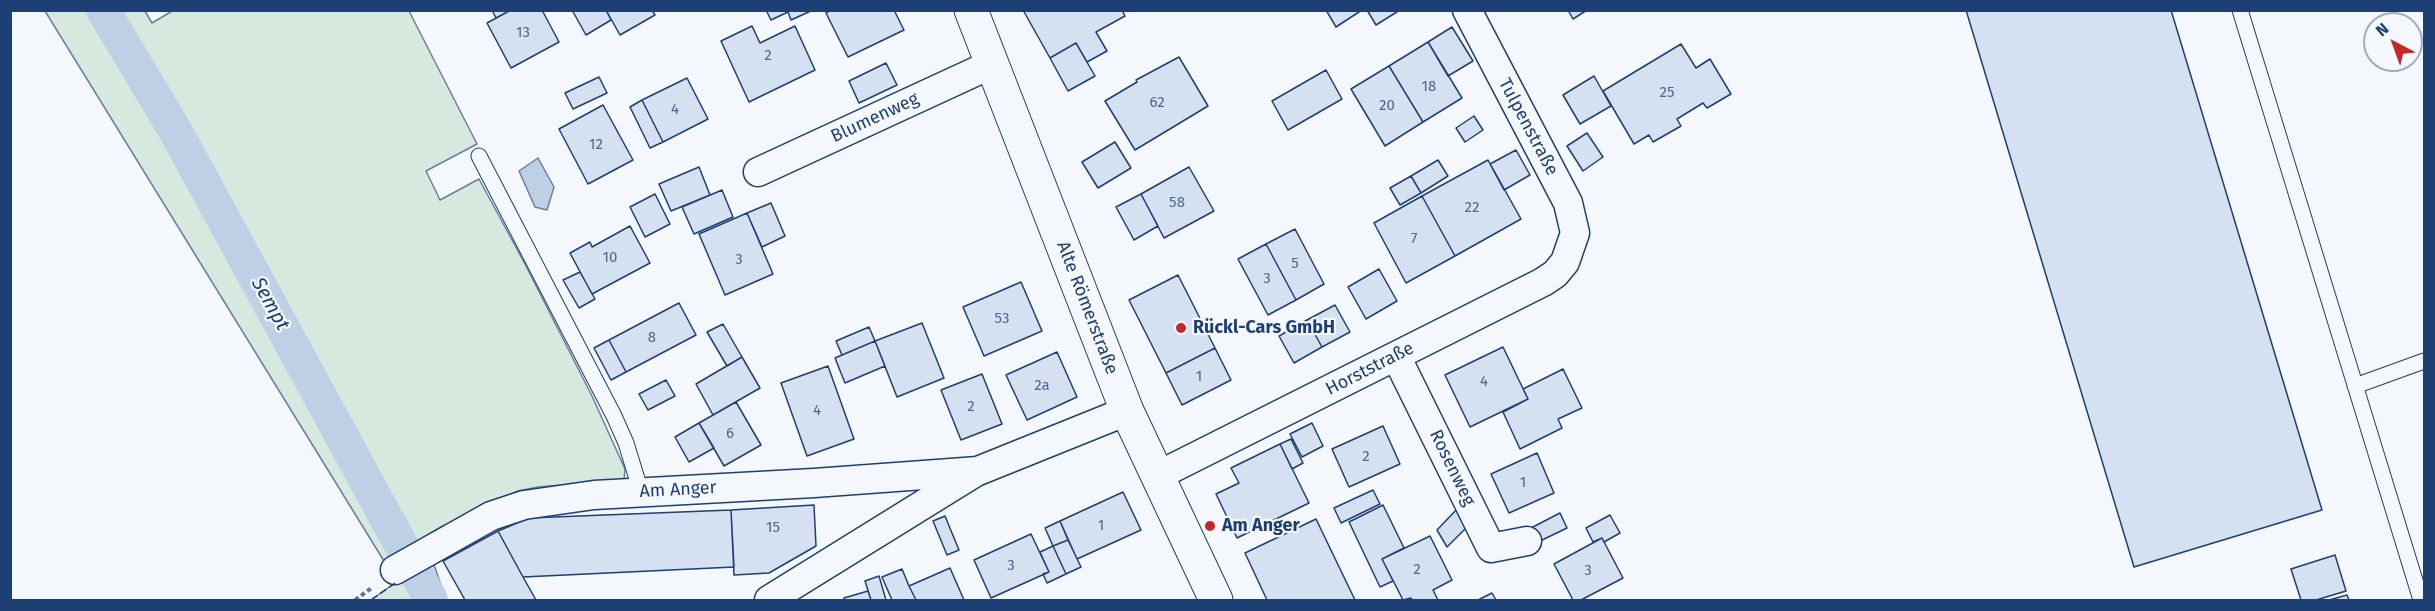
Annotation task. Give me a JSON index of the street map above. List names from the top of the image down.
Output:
{
  "streets": {
    "main road": ["Alte Römerstraße"],
    "street": [
      "Blumenweg",
      "Tulpenstraße",
      "Horststraße",
      "Rosenweg",
      "Am Anger"
    ]
  },
  "crossings": [
    ["Blumenweg", "Alte Römerstraße"],
    ["Tulpenstraße", "Horststraße"],
    ["Alte Römerstraße", "Horststraße"],
    ["Alte Römerstraße", "Am Anger"],
    ["Horststraße", "Rosenweg"]
  ],
  "water": ["Sempt"],
  "places": ["Rückl-Cars GmbH", "Am Anger"],
  "house_numbers": [
    "13",
    "2",
    "18",
    "25",
    "62",
    "20",
    "4",
    "12",
    "58",
    "22",
    "7",
    "10",
    "3",
    "5",
    "3",
    "53",
    "8",
    "1",
    "4",
    "2a",
    "2",
    "4",
    "6",
    "2",
    "1",
    "1",
    "15",
    "3",
    "2",
    "3"
  ],
  "north": "top left"
}
